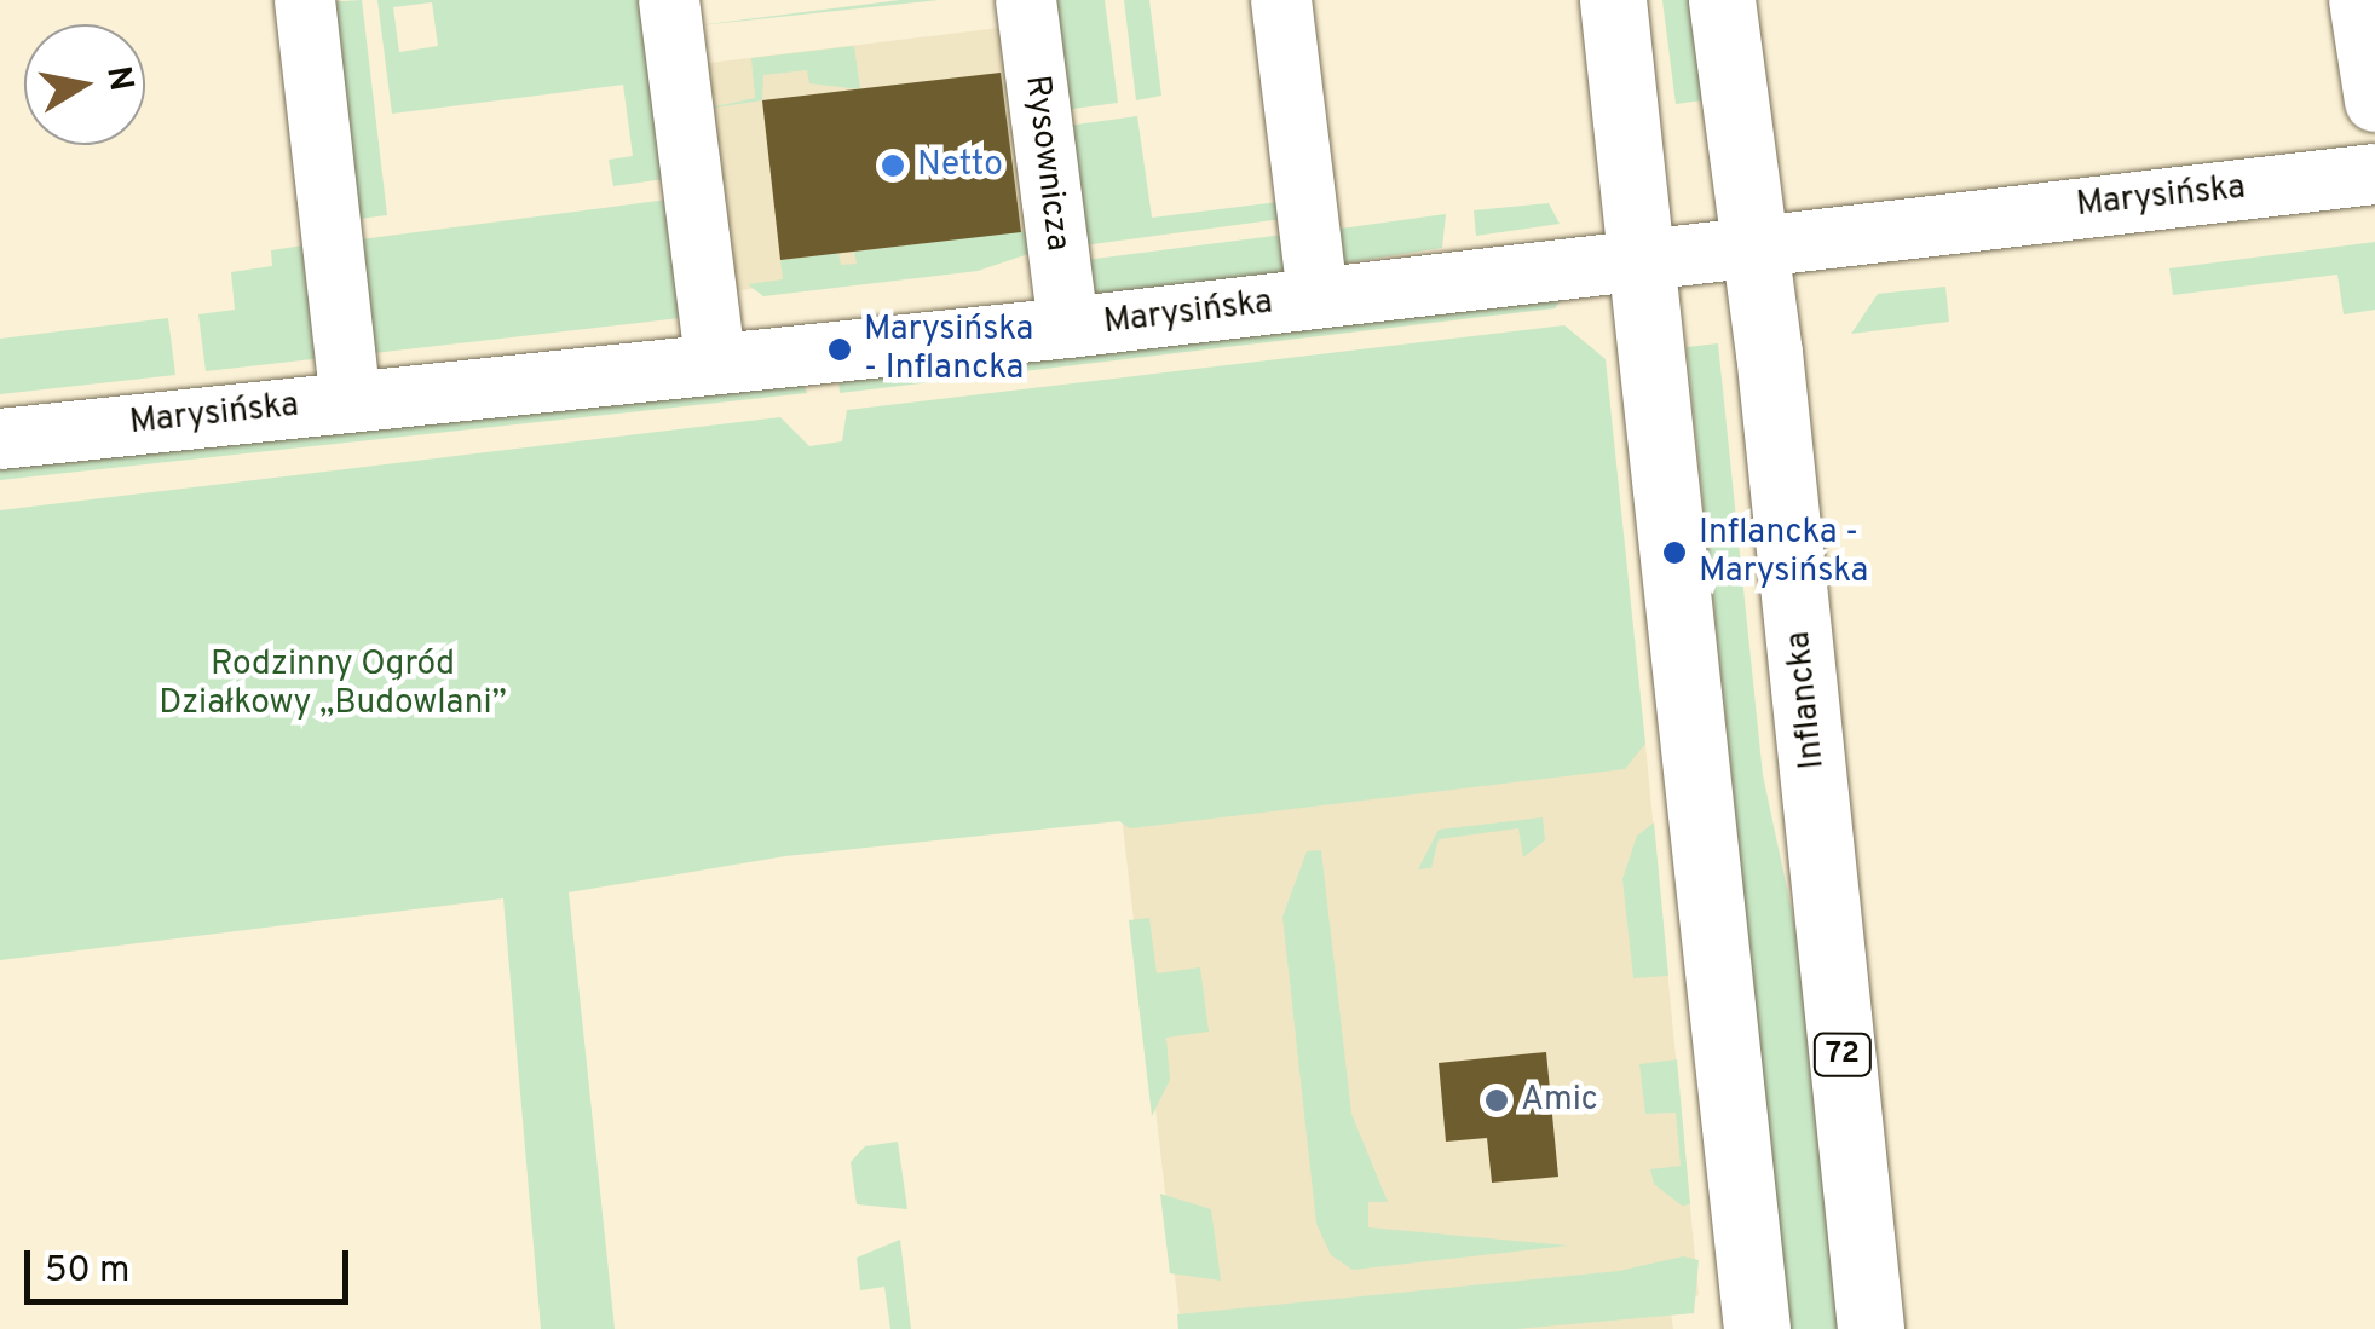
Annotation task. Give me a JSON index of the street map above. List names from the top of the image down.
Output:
{
  "streets": {
    "main road": ["Inflancka", "72"],
    "street": ["Rysownicza", "Marysińska"]
  },
  "crossings": [
    ["Rysownicza", "Marysińska"],
    ["Marysińska", "Inflancka"]
  ],
  "parks": ["Rodzinny Ogród Działkowy „Budowlani”"],
  "places": [
    "Netto",
    "Marysińska - Inflancka",
    "Inflancka - Marysińska",
    "Amic"
  ],
  "scale_bar": "50 m",
  "north": "right"
}
